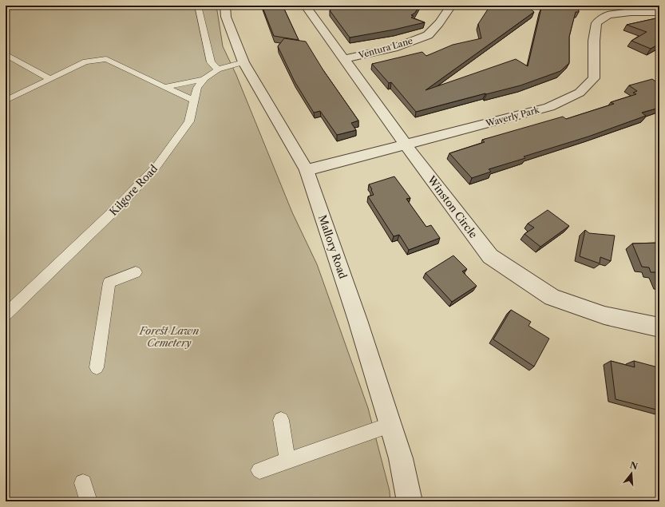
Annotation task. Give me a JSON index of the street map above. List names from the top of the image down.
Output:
{
  "streets": {
    "street": [
      "Ventura Lane",
      "Waverly Park",
      "Winston Circle",
      "Mallory Road"
    ],
    "lane": ["Kilgore Road"]
  },
  "crossings": [
    ["Ventura Lane", "Winston Circle"],
    ["Waverly Park", "Winston Circle"],
    ["Waverly Park", "Mallory Road"],
    ["Kilgore Road", "Mallory Road"]
  ],
  "parks": ["Forest Lawn Cemetery"],
  "north": "top"
}
